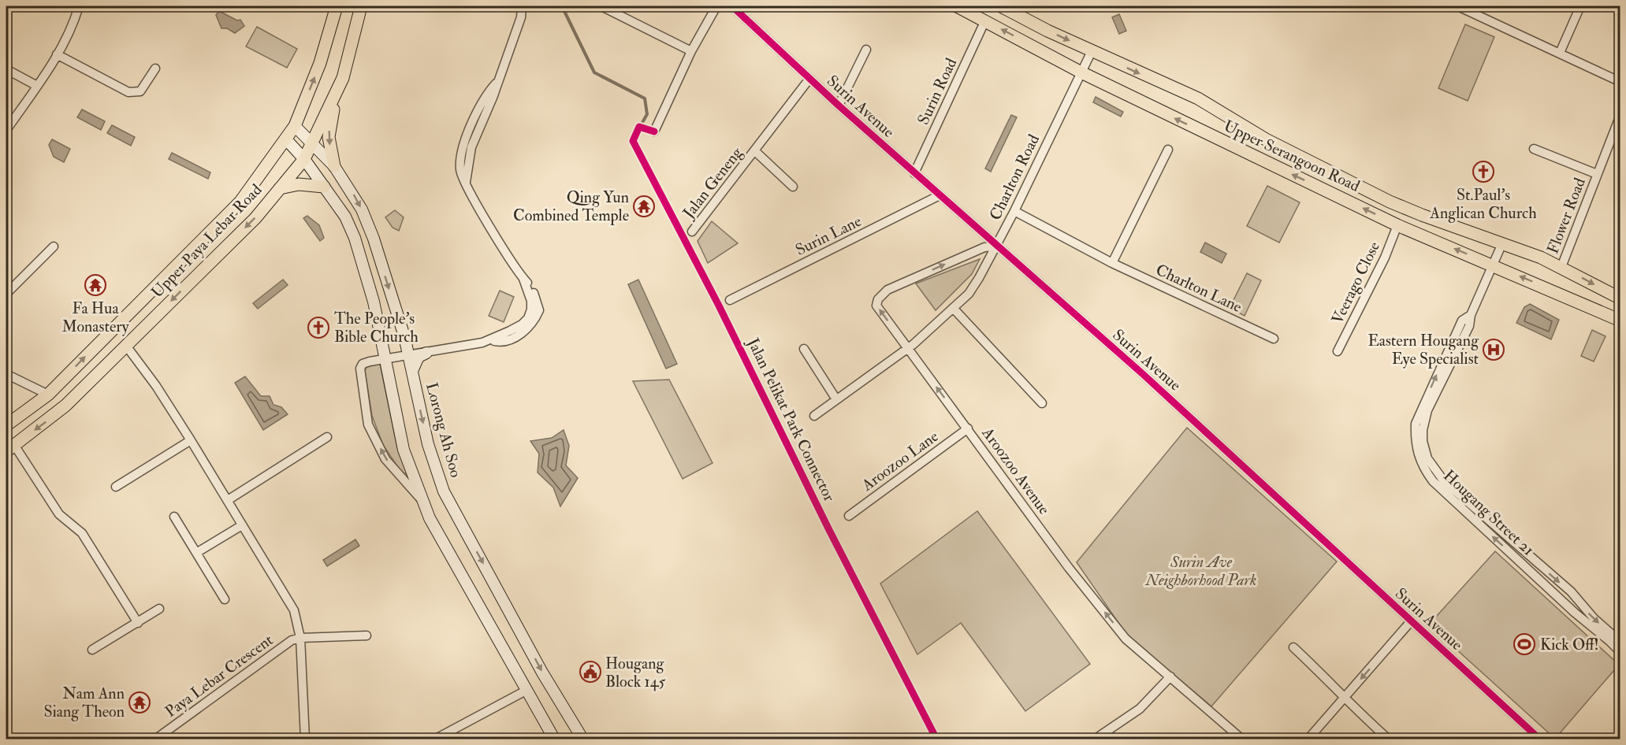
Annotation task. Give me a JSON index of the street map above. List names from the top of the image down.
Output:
{
  "streets": {
    "main road": ["Upper Serangoon Road", "Upper Paya Lebar Road", "Lorong Ah Soo"],
    "street": [
      "Surin Road",
      "Surin Avenue",
      "Charlton Road",
      "Jalan Geneng",
      "Flower Road",
      "Surin Lane",
      "Veerago Close",
      "Charlton Lane",
      "Aroozoo Lane",
      "Aroozoo Avenue",
      "Hougang Street 21",
      "Paya Lebar Crescent"
    ],
    "cycle path": ["Jalan Pelikat Park Connector"]
  },
  "crossings": [
    ["Surin Road", "Surin Avenue"],
    ["Surin Road", "Upper Serangoon Road"],
    ["Surin Avenue", "Charlton Road"],
    ["Surin Avenue", "Jalan Geneng"],
    ["Surin Avenue", "Surin Lane"],
    ["Surin Avenue", "Aroozoo Avenue"],
    ["Upper Serangoon Road", "Charlton Road"],
    ["Upper Serangoon Road", "Flower Road"],
    ["Upper Serangoon Road", "Veerago Close"],
    ["Upper Serangoon Road", "Hougang Street 21"],
    ["Charlton Road", "Charlton Lane"],
    ["Charlton Road", "Aroozoo Avenue"],
    ["Upper Paya Lebar Road", "Lorong Ah Soo"],
    ["Aroozoo Lane", "Aroozoo Avenue"]
  ],
  "parks": ["Surin Ave Neighborhood Park"],
  "places": {
    "church": ["St.Paul's Anglican Church", "The People's Bible Church"],
    "temple": ["Qing Yun Combined Temple", "Fa Hua Monastery", "Nam Ann Siang Theon"],
    "hospital": ["Eastern Hougang Eye Specialist"],
    "sports": ["Kick Off!"],
    "public building": ["Hougang Block 145"]
  }
}
